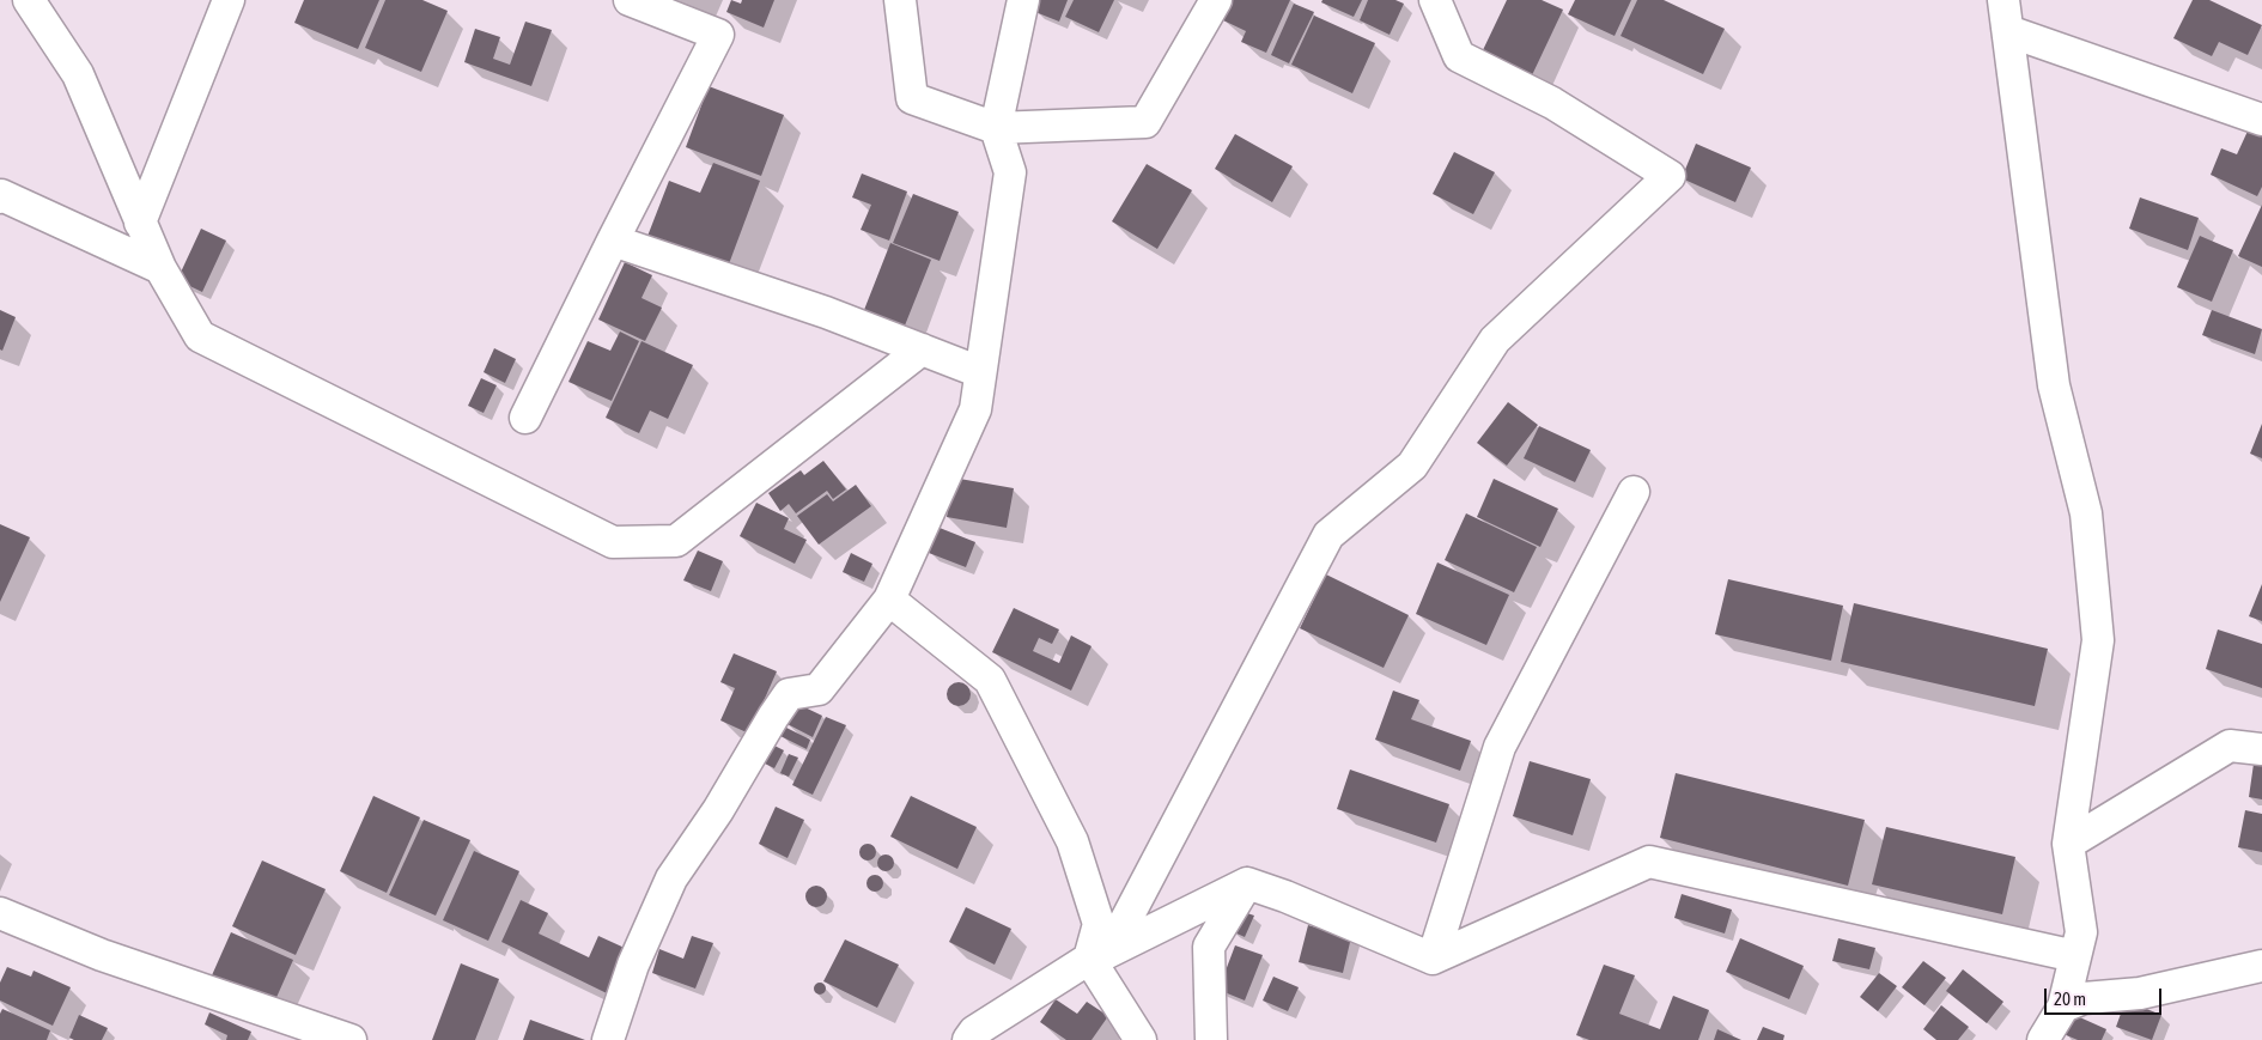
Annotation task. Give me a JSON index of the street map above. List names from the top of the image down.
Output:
{
  "scale_bar": "20 m"
}
